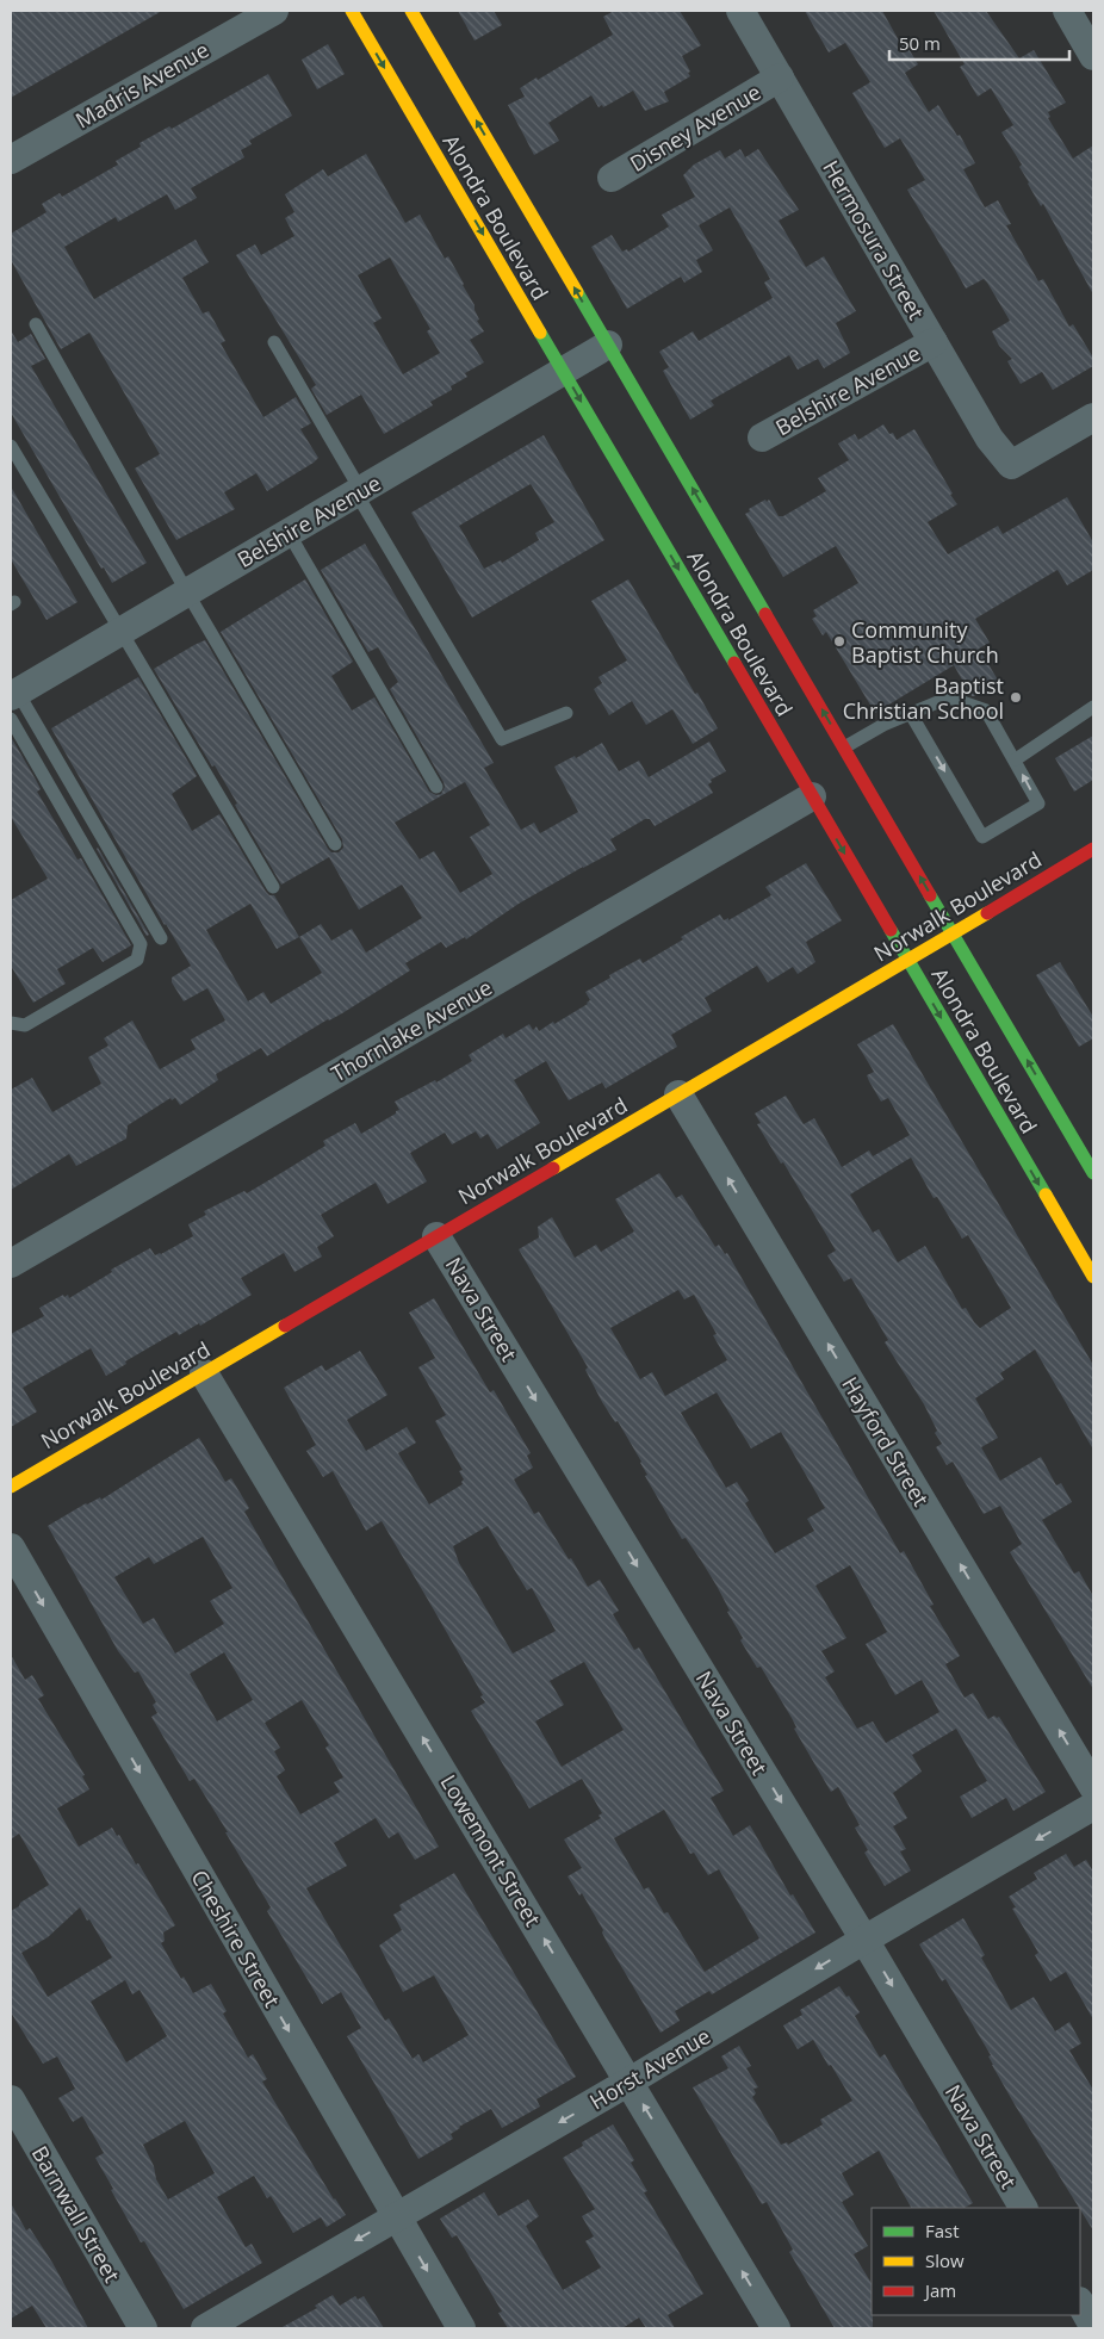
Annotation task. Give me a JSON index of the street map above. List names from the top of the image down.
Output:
{
  "streets": {
    "main road": ["Alondra Boulevard", "Norwalk Boulevard"],
    "street": [
      "Madris Avenue",
      "Disney Avenue",
      "Hermosura Street",
      "Belshire Avenue",
      "Thornlake Avenue",
      "Nava Street",
      "Hayford Street",
      "Lowemont Street",
      "Cheshire Street",
      "Horst Avenue",
      "Barnwall Street"
    ]
  },
  "crossings": [
    ["Disney Avenue", "Hermosura Street"],
    ["Alondra Boulevard", "Belshire Avenue"],
    ["Alondra Boulevard", "Norwalk Boulevard"],
    ["Alondra Boulevard", "Thornlake Avenue"],
    ["Hermosura Street", "Belshire Avenue"],
    ["Norwalk Boulevard", "Nava Street"],
    ["Norwalk Boulevard", "Hayford Street"],
    ["Norwalk Boulevard", "Lowemont Street"],
    ["Nava Street", "Horst Avenue"],
    ["Lowemont Street", "Horst Avenue"],
    ["Cheshire Street", "Horst Avenue"]
  ],
  "one_way": [
    "Nava Street",
    "Hayford Street",
    "Lowemont Street",
    "Cheshire Street",
    "Horst Avenue"
  ],
  "places": ["Community Baptist Church", "Baptist Christian School"],
  "legend": ["Fast", "Slow", "Jam"],
  "scale_bar": "50 m"
}
